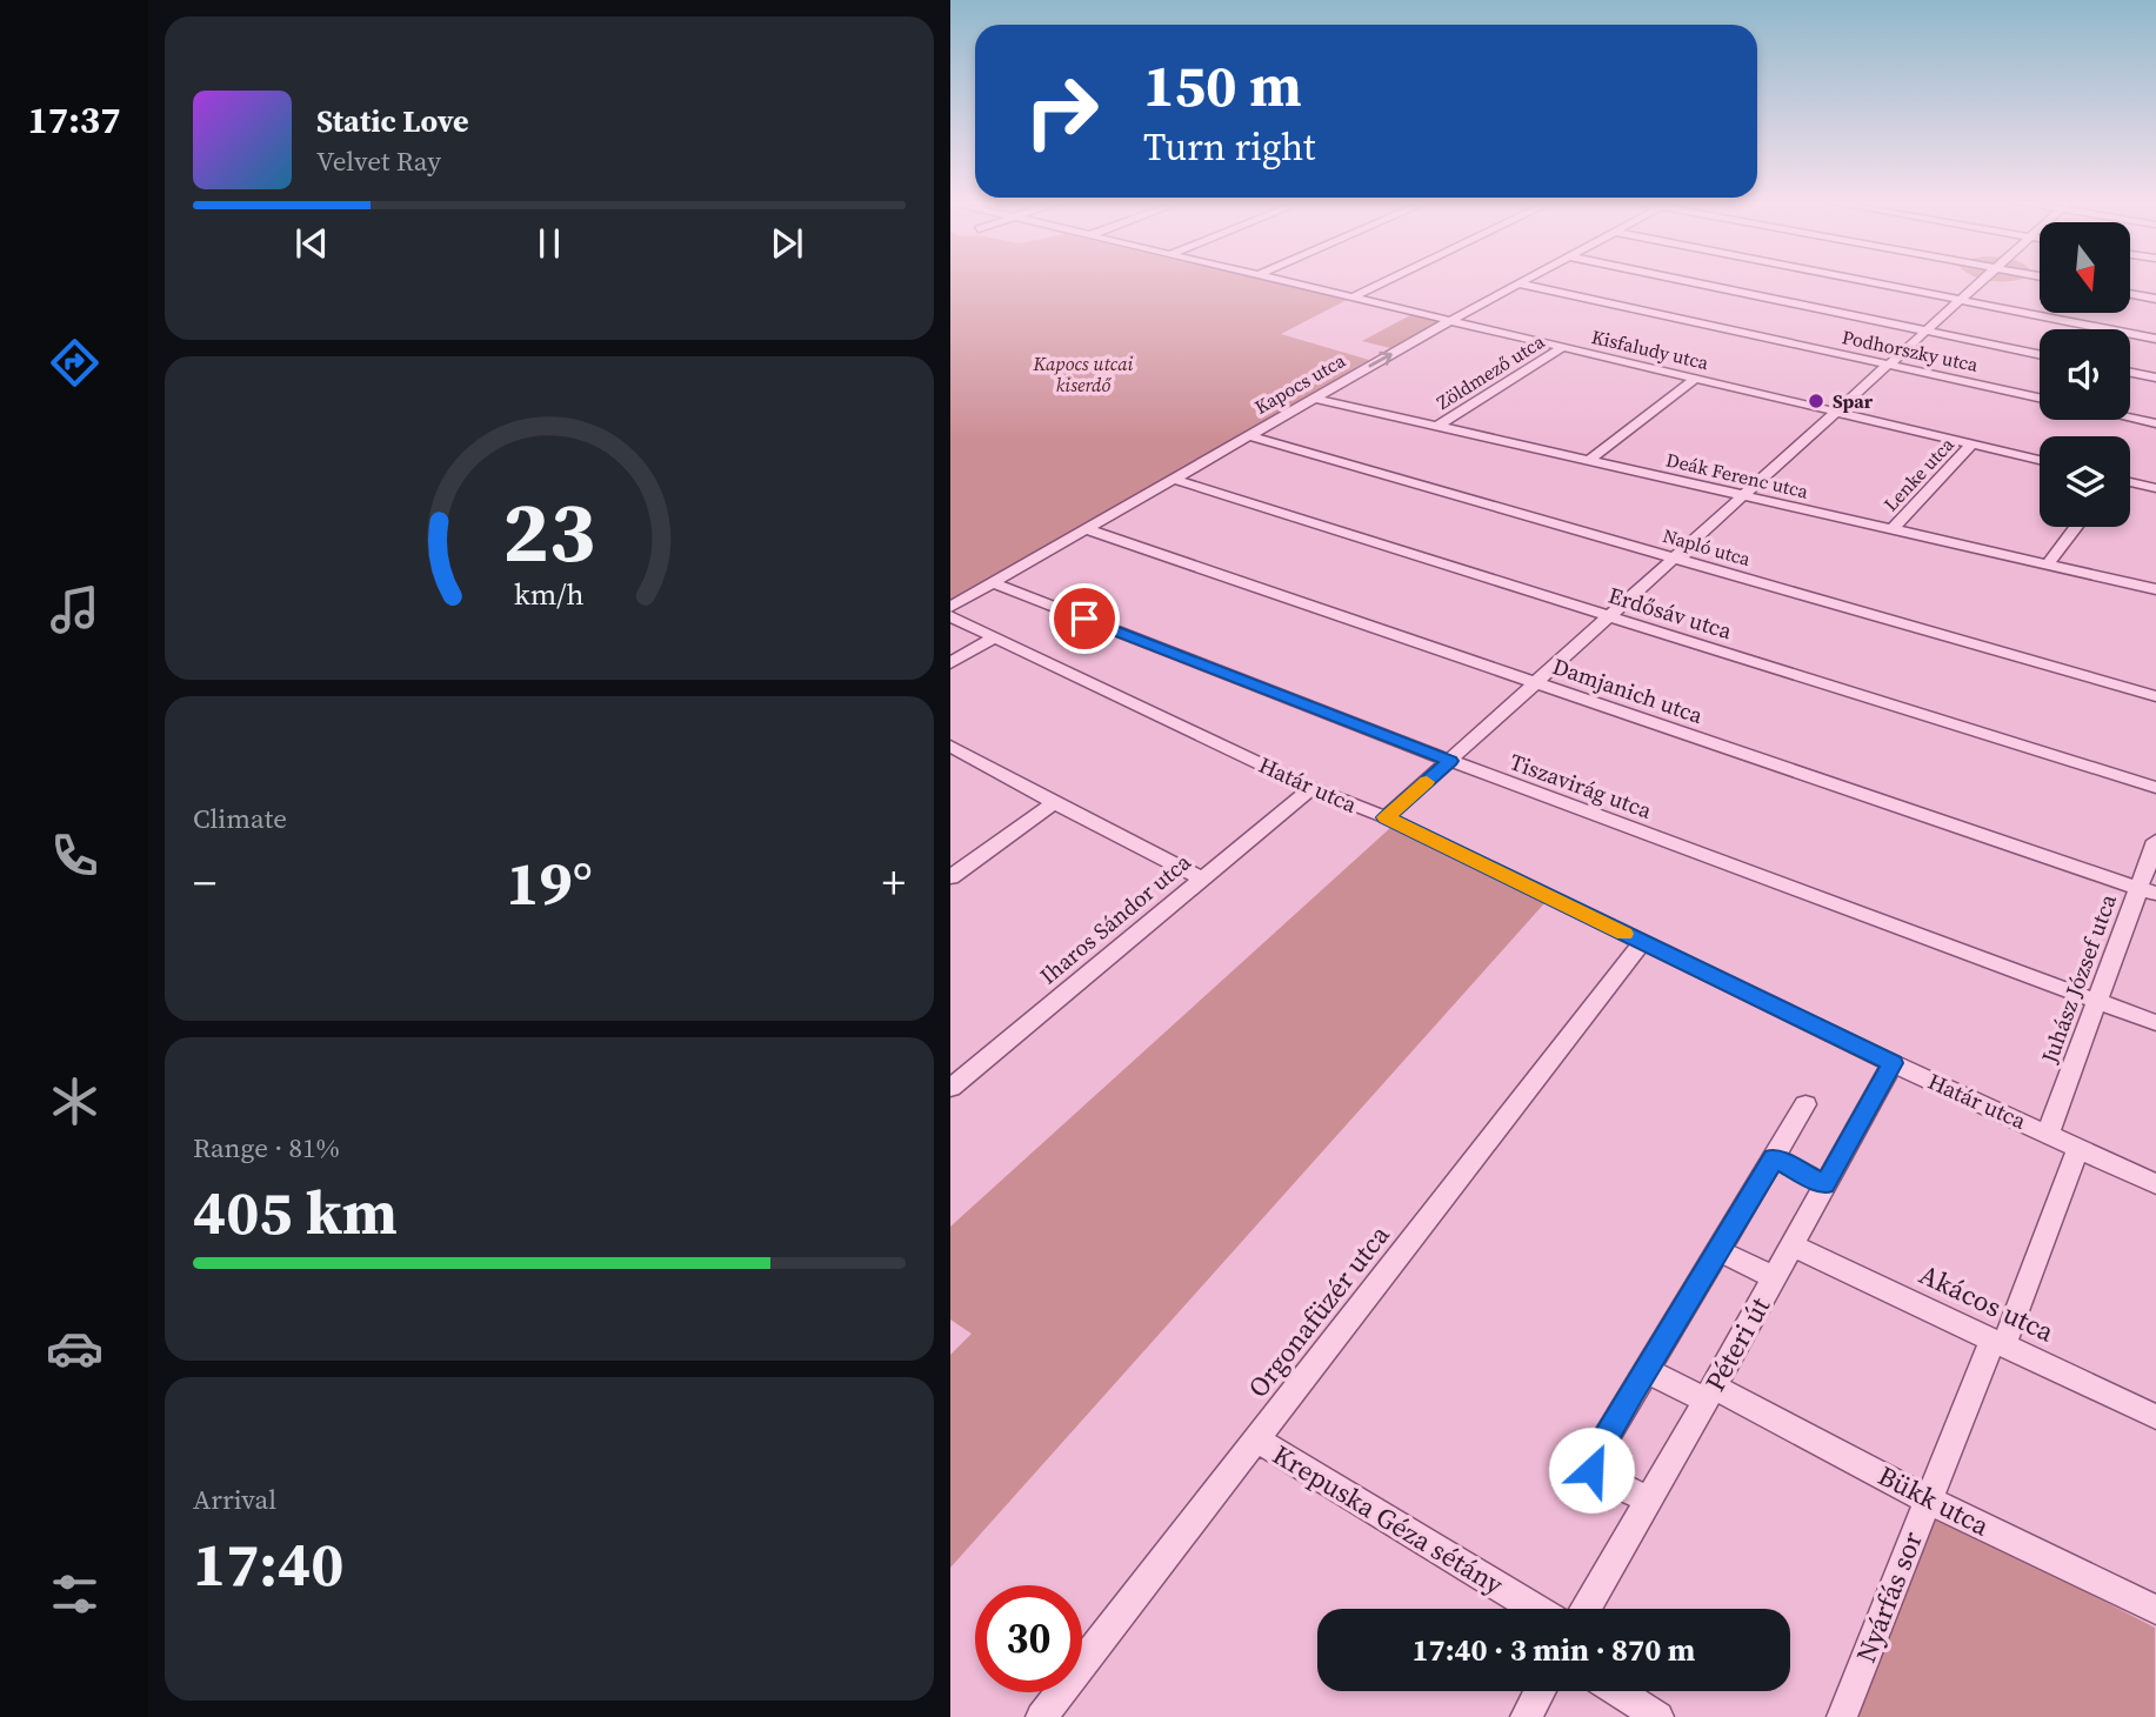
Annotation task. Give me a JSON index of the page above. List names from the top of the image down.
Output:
{
  "streets": {
    "street": [
      "Kisfaludy utca",
      "Podhorszky utca",
      "Zöldmező utca",
      "Kapocs utca",
      "Lenke utca",
      "Deák Ferenc utca",
      "Napló utca",
      "Erdősáv utca",
      "Damjanich utca",
      "Határ utca",
      "Tiszavirág utca",
      "Iharos Sándor utca",
      "Juhász József utca",
      "Akácos utca",
      "Orgonafüzér utca",
      "Péteri út",
      "Bükk utca",
      "Krepuska Géza sétány",
      "Nyárfás sor"
    ]
  },
  "crossings": [
    ["Kisfaludy utca", "Zöldmező utca"],
    ["Kisfaludy utca", "Kapocs utca"],
    ["Kisfaludy utca", "Lenke utca"],
    ["Podhorszky utca", "Kapocs utca"],
    ["Zöldmező utca", "Deák Ferenc utca"],
    ["Kapocs utca", "Deák Ferenc utca"],
    ["Kapocs utca", "Napló utca"],
    ["Kapocs utca", "Erdősáv utca"],
    ["Kapocs utca", "Damjanich utca"],
    ["Kapocs utca", "Tiszavirág utca"],
    ["Lenke utca", "Deák Ferenc utca"],
    ["Damjanich utca", "Juhász József utca"],
    ["Határ utca", "Iharos Sándor utca"],
    ["Határ utca", "Juhász József utca"],
    ["Határ utca", "Orgonafüzér utca"],
    ["Határ utca", "Péteri út"],
    ["Határ utca", "Nyárfás sor"],
    ["Tiszavirág utca", "Juhász József utca"],
    ["Akácos utca", "Péteri út"],
    ["Akácos utca", "Nyárfás sor"],
    ["Orgonafüzér utca", "Krepuska Géza sétány"],
    ["Péteri út", "Bükk utca"],
    ["Bükk utca", "Nyárfás sor"]
  ],
  "parks": ["Kapocs utcai kiserdő"],
  "places": ["Spar"],
  "north": "bottom",
  "page": {
    "tabs": "17:37",
    "turn": ["150 m", "Turn right"],
    "song": ["Static Love", "Velvet Ray"],
    "tile": [
      "Climate",
      ["Range · 81%", "405 km"],
      ["Arrival", "17:40"]
    ],
    "heat": ["−", "19°", "+"],
    "limit": "30",
    "trip": "17:40 · 3 min · 870 m",
    "gauge": ["23", "km/h"]
  }
}
